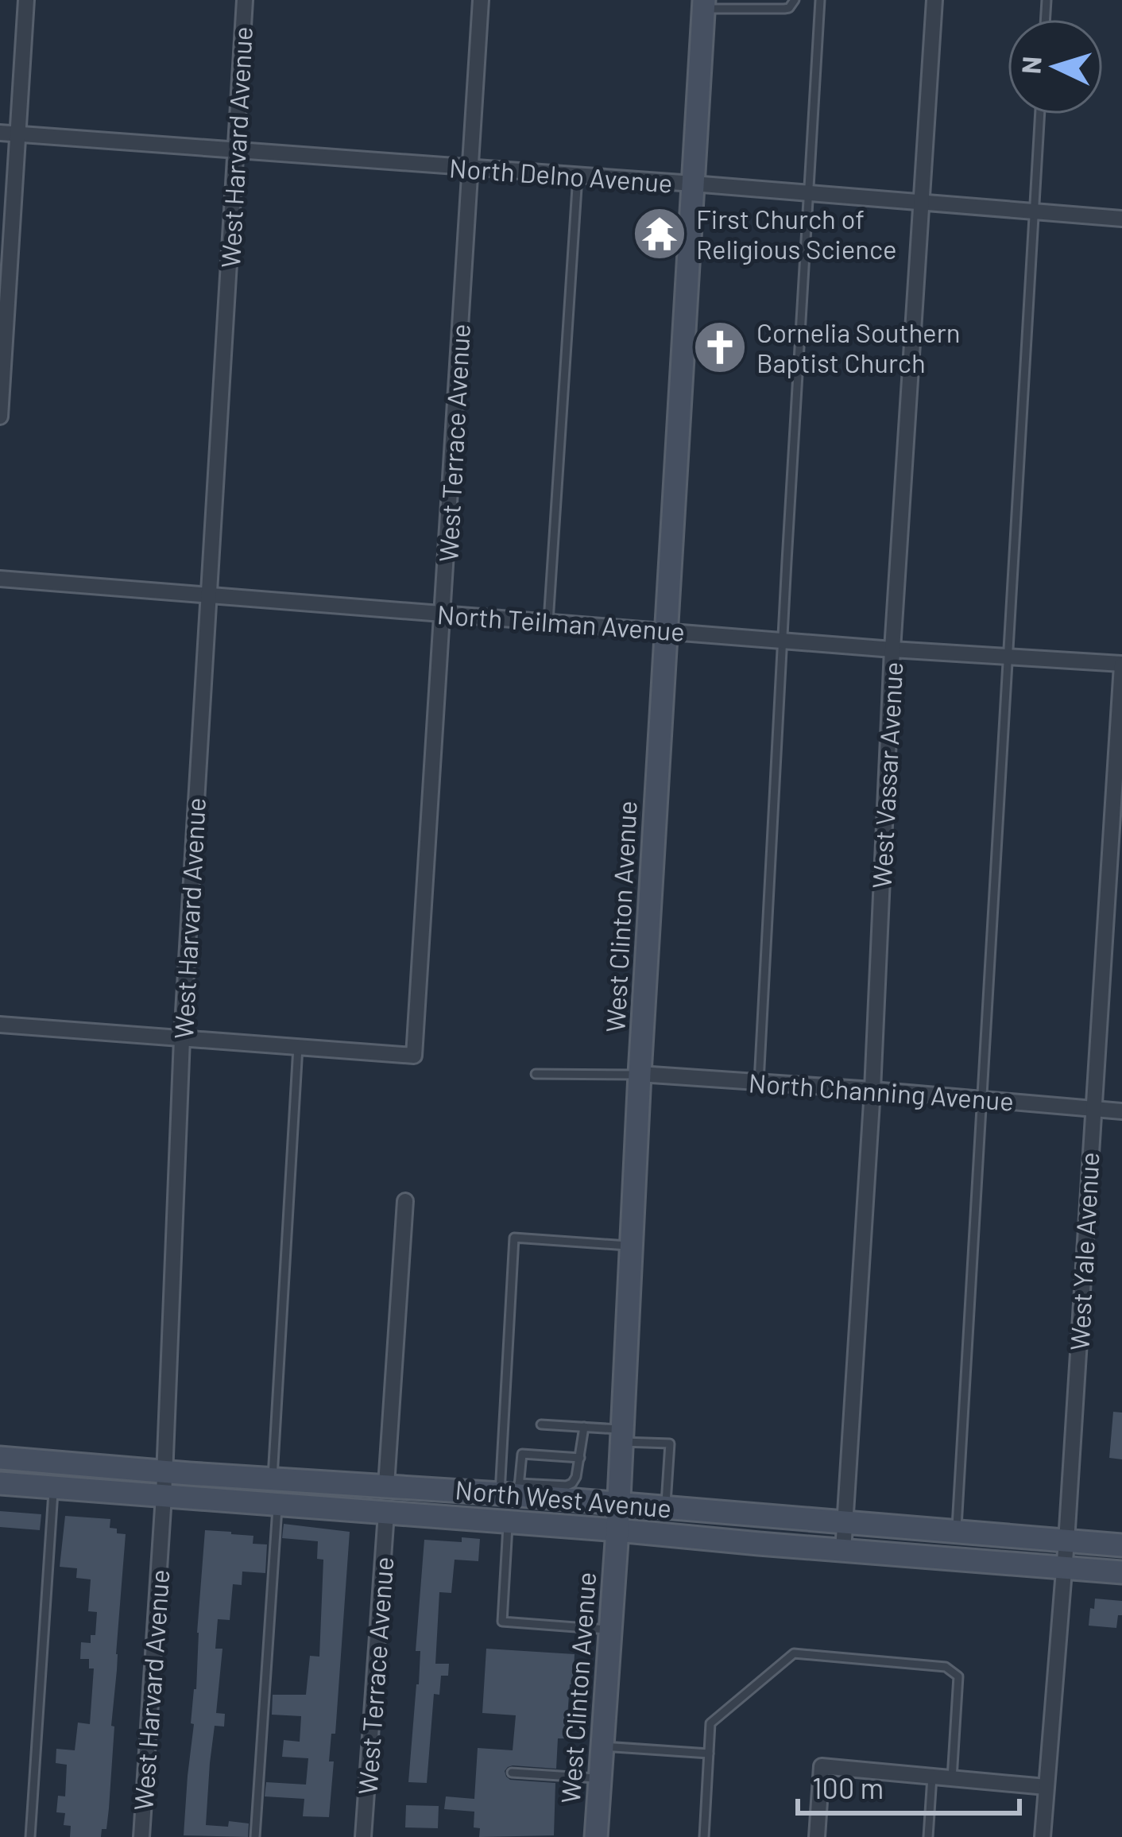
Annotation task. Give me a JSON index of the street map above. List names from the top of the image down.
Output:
{
  "streets": {
    "main road": ["West Clinton Avenue", "North West Avenue"],
    "street": [
      "West Harvard Avenue",
      "North Delno Avenue",
      "West Terrace Avenue",
      "North Teilman Avenue",
      "West Vassar Avenue",
      "North Channing Avenue",
      "West Yale Avenue"
    ]
  },
  "crossings": [
    ["West Harvard Avenue", "North Delno Avenue"],
    ["West Harvard Avenue", "North Teilman Avenue"],
    ["West Harvard Avenue", "North West Avenue"],
    ["North Delno Avenue", "West Terrace Avenue"],
    ["North Delno Avenue", "West Vassar Avenue"],
    ["North Delno Avenue", "West Clinton Avenue"],
    ["West Terrace Avenue", "North Teilman Avenue"],
    ["West Terrace Avenue", "North West Avenue"],
    ["North Teilman Avenue", "West Vassar Avenue"],
    ["North Teilman Avenue", "West Clinton Avenue"],
    ["North Teilman Avenue", "West Yale Avenue"],
    ["West Vassar Avenue", "North Channing Avenue"],
    ["West Vassar Avenue", "North West Avenue"],
    ["West Clinton Avenue", "North Channing Avenue"],
    ["West Clinton Avenue", "North West Avenue"],
    ["North Channing Avenue", "West Yale Avenue"],
    ["West Yale Avenue", "North West Avenue"]
  ],
  "places": {
    "temple": ["First Church of Religious Science"],
    "church": ["Cornelia Southern Baptist Church"]
  },
  "scale_bar": "100 m",
  "north": "left"
}
